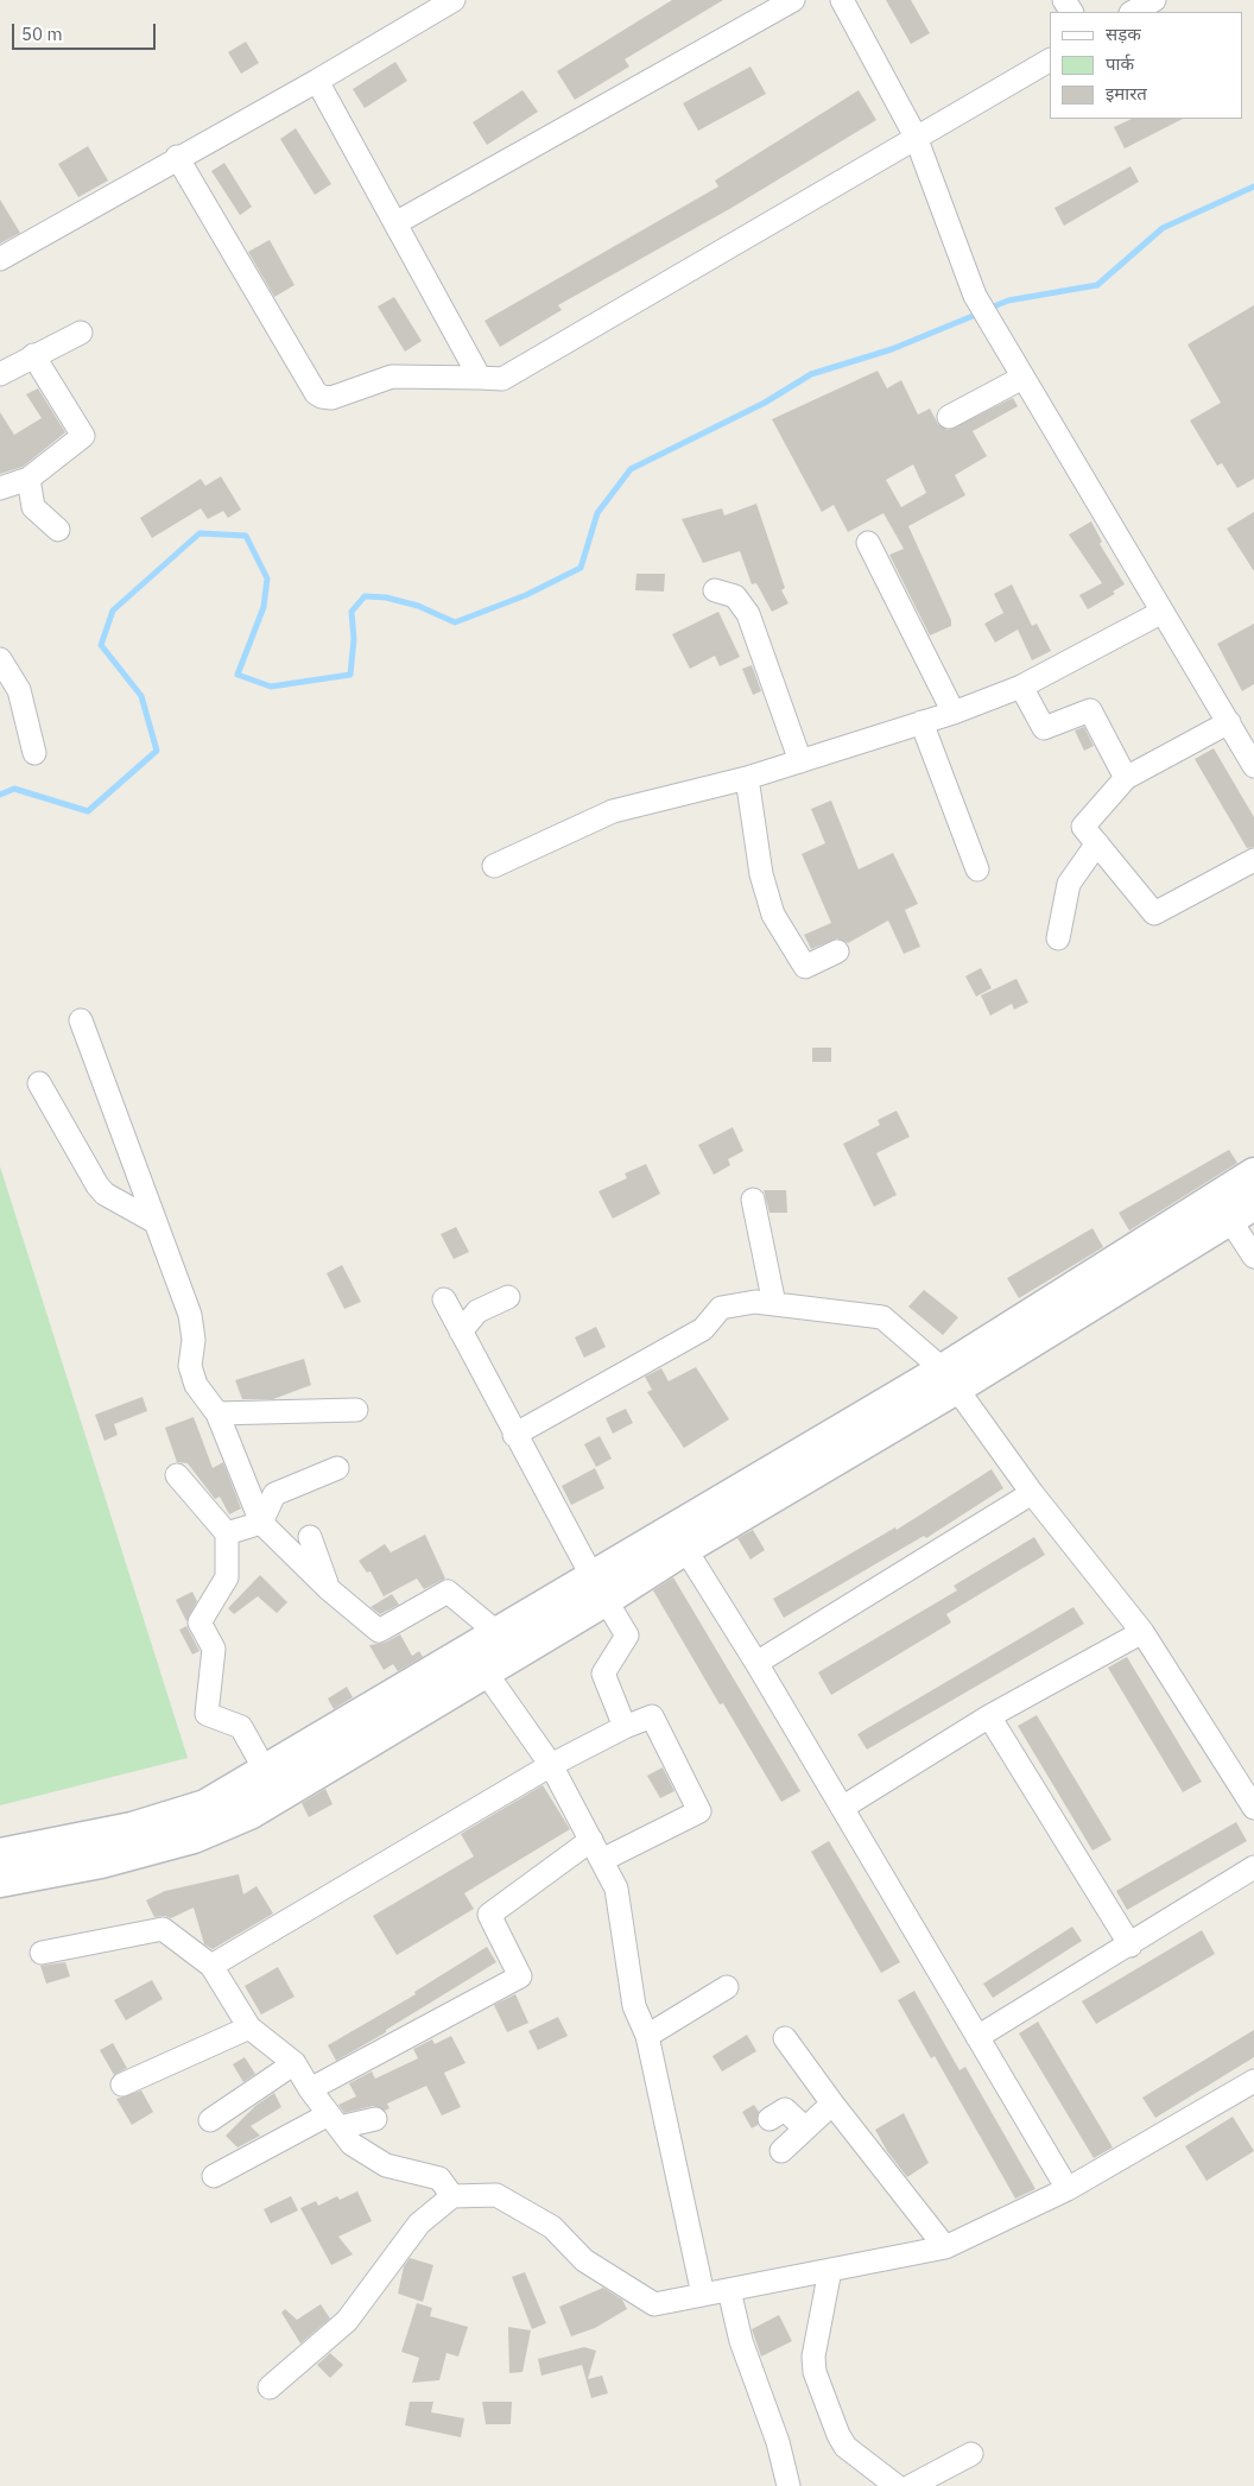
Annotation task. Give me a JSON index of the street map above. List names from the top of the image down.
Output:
{
  "legend": ["सड़क", "पार्क", "इमारत"],
  "scale_bar": "50 m"
}
